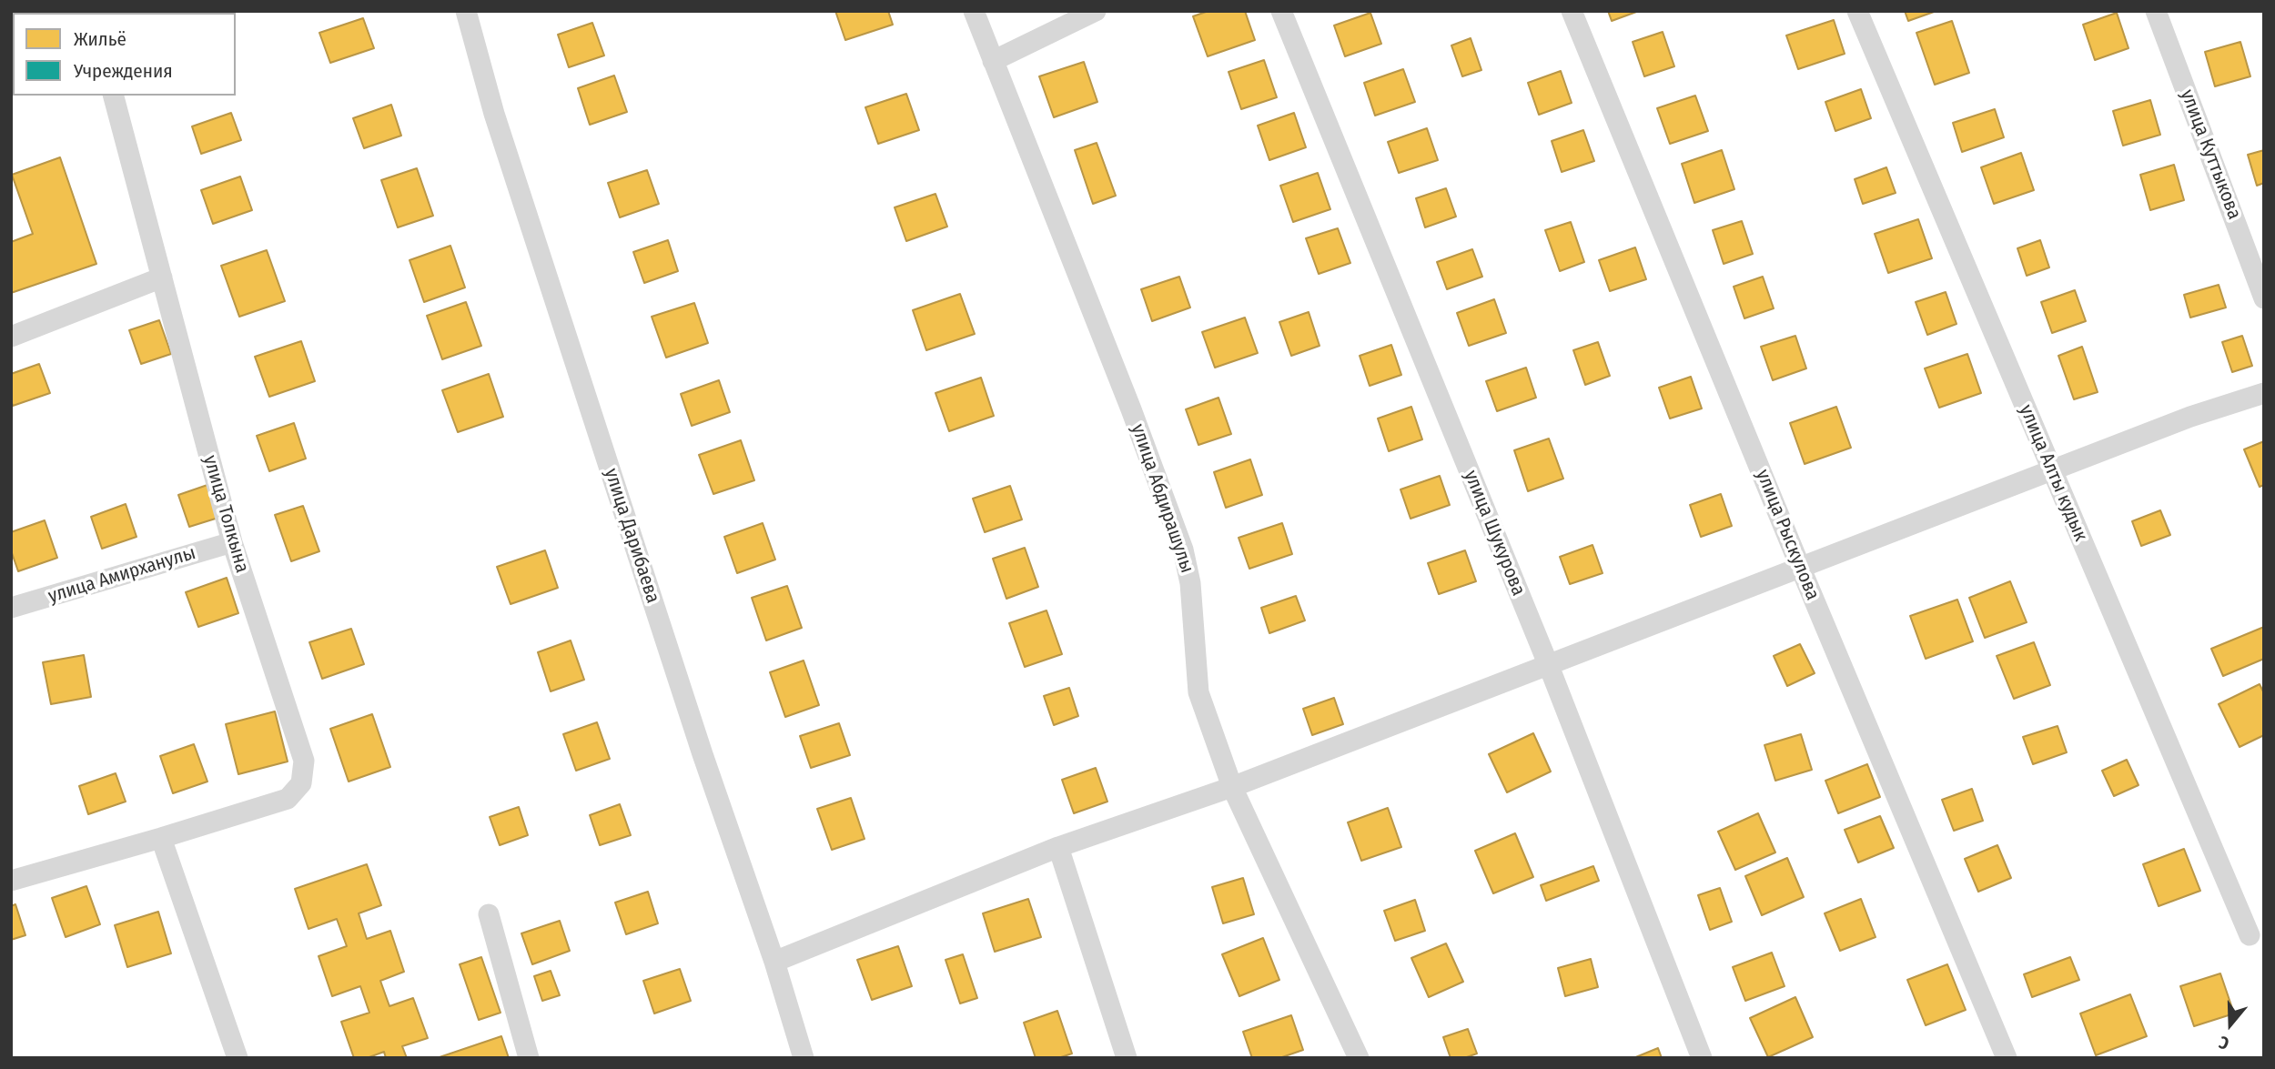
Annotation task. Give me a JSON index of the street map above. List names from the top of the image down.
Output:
{
  "streets": {
    "street": [
      "улица Куттыкова",
      "улица Алты кудык",
      "улица Абдирашулы",
      "улица Толкына",
      "улица Шукурова",
      "улица Рыскулова",
      "улица Дарибаева",
      "улица Амирханулы"
    ]
  },
  "crossings": [
    ["улица Толкына", "улица Амирханулы"]
  ],
  "legend": ["Жильё", "Учреждения"],
  "north": "bottom"
}
